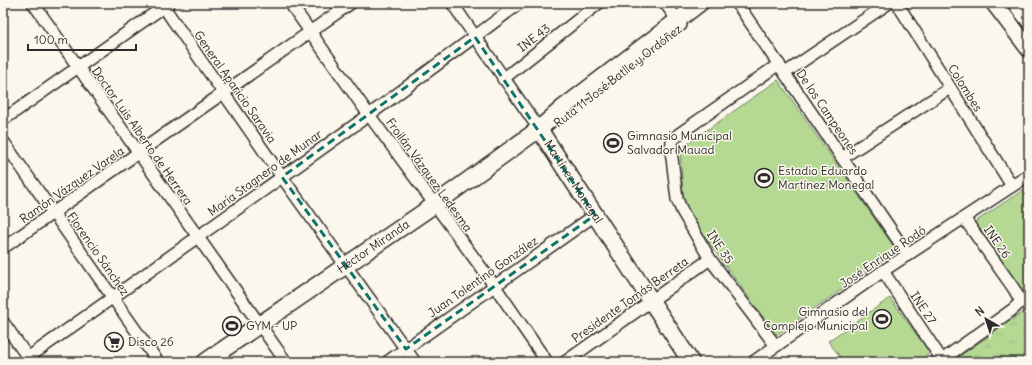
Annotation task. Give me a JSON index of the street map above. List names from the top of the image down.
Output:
{
  "streets": {
    "highway": ["Ruta 11 José Batlle y Ordóñez", "Martínez Monegal", "Héctor Miranda"],
    "street": [
      "INE 43",
      "General Aparicio Saravia",
      "Colombes",
      "De los Campeones",
      "Doctor Luis Alberto de Herrera",
      "María Stagnero de Munar",
      "Froilán Vázquez Ledesma",
      "Ramón Vázquez Varela",
      "INE 26",
      "INE 35",
      "Florencio Sánchez",
      "José Enrique Rodó",
      "Juan Tolentino González",
      "Presidente Tomás Berreta",
      "INE 27"
    ]
  },
  "crossings": [
    ["INE 43", "Martínez Monegal"],
    ["Ruta 11 José Batlle y Ordóñez", "Martínez Monegal"],
    ["Ruta 11 José Batlle y Ordóñez", "Héctor Miranda"],
    ["General Aparicio Saravia", "María Stagnero de Munar"],
    ["General Aparicio Saravia", "Ramón Vázquez Varela"],
    ["General Aparicio Saravia", "Héctor Miranda"],
    ["General Aparicio Saravia", "Juan Tolentino González"],
    ["Colombes", "José Enrique Rodó"],
    ["De los Campeones", "INE 35"],
    ["De los Campeones", "José Enrique Rodó"],
    ["Doctor Luis Alberto de Herrera", "María Stagnero de Munar"],
    ["Doctor Luis Alberto de Herrera", "Ramón Vázquez Varela"],
    ["Doctor Luis Alberto de Herrera", "Héctor Miranda"],
    ["María Stagnero de Munar", "Froilán Vázquez Ledesma"],
    ["María Stagnero de Munar", "Martínez Monegal"],
    ["María Stagnero de Munar", "Florencio Sánchez"],
    ["Froilán Vázquez Ledesma", "Ramón Vázquez Varela"],
    ["Froilán Vázquez Ledesma", "Héctor Miranda"],
    ["Froilán Vázquez Ledesma", "Juan Tolentino González"],
    ["Martínez Monegal", "Héctor Miranda"],
    ["Martínez Monegal", "Juan Tolentino González"],
    ["Martínez Monegal", "Presidente Tomás Berreta"],
    ["Ramón Vázquez Varela", "Florencio Sánchez"],
    ["INE 26", "José Enrique Rodó"],
    ["INE 26", "INE 27"],
    ["INE 35", "José Enrique Rodó"],
    ["INE 35", "Presidente Tomás Berreta"],
    ["José Enrique Rodó", "INE 27"]
  ],
  "places": {
    "sports": [
      "Gimnasio Municipal Salvador Mauad",
      "Estadio Eduardo Martínez Monegal",
      "Gimnasio del Complejo Municipal",
      "GYM - UP"
    ],
    "supermarket": ["Disco 26"]
  },
  "scale_bar": "100 m",
  "north": "top left"
}
